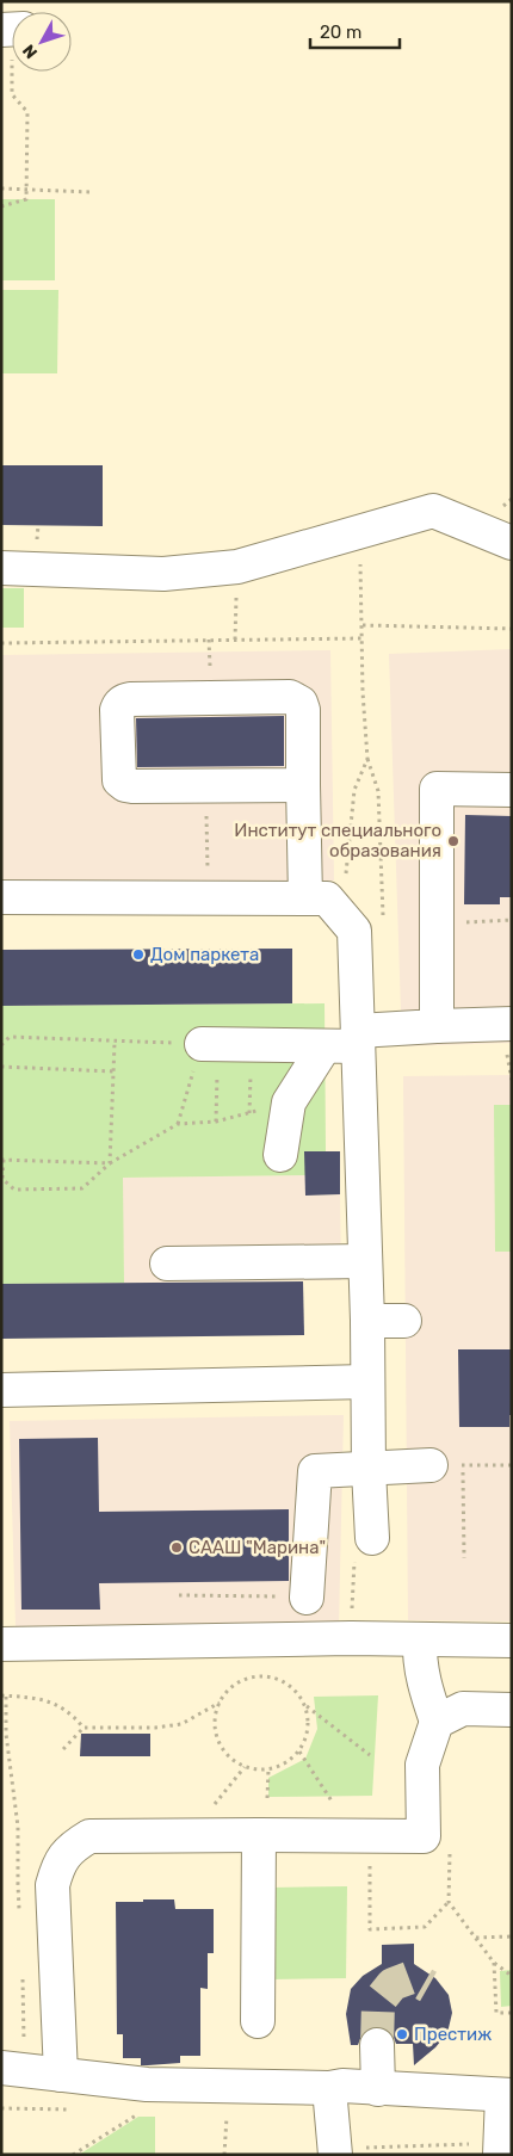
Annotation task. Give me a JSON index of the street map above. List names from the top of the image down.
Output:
{
  "places": [
    "Институт специального образования",
    "Дом паркета",
    "СААШ \"Марина\"",
    "Престиж"
  ],
  "scale_bar": "20 m",
  "north": "bottom left"
}
